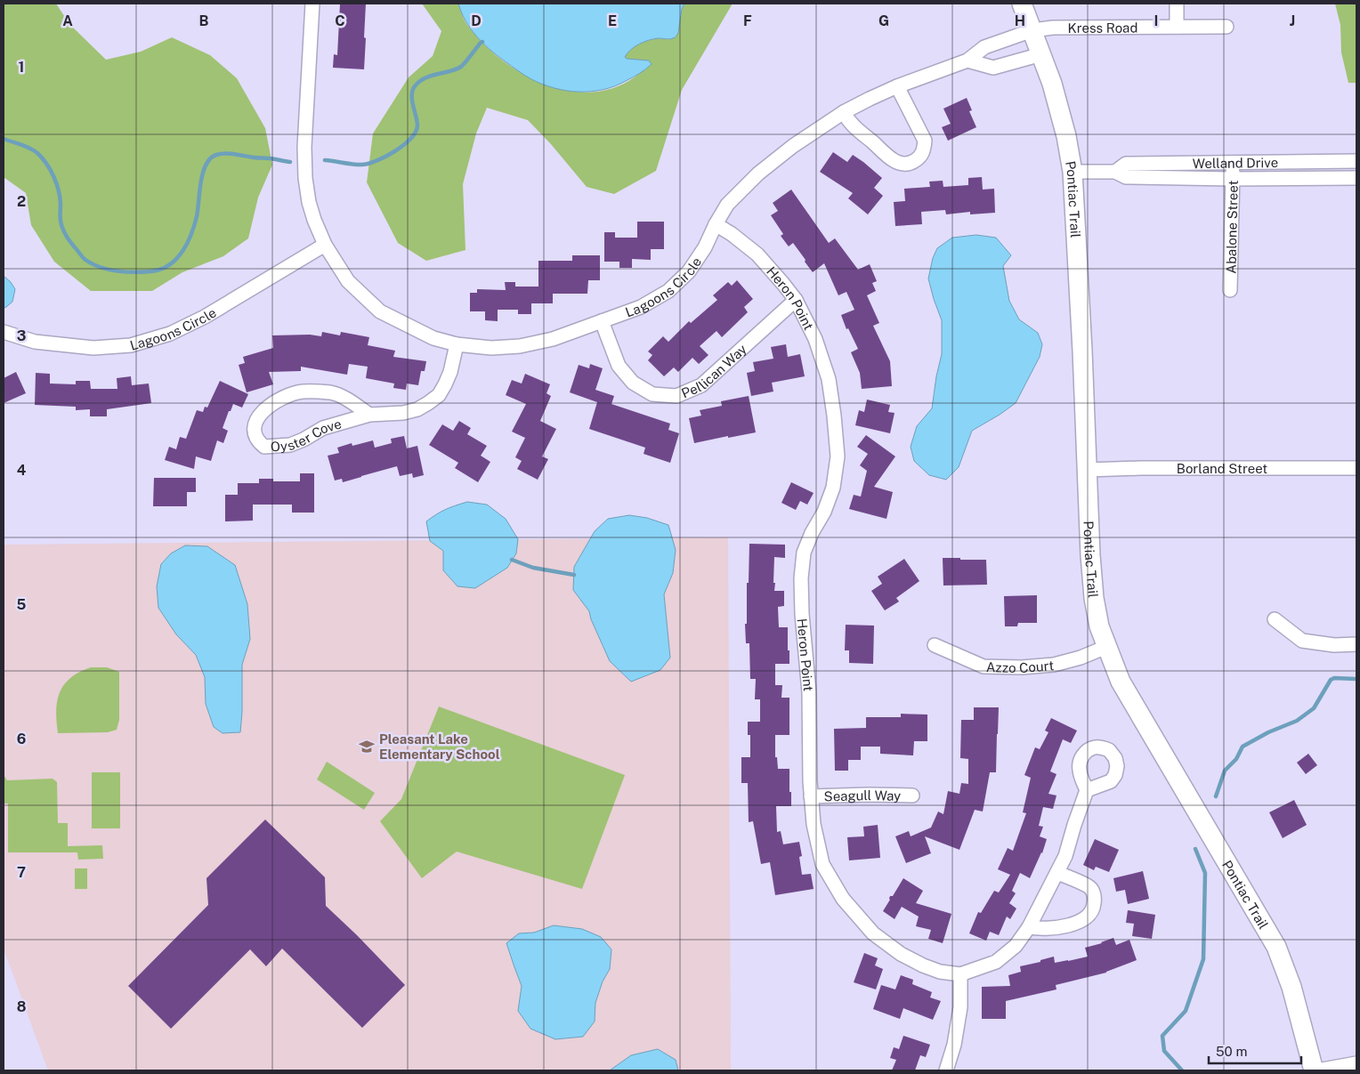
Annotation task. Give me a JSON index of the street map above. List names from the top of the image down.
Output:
{
  "streets": {
    "main road": ["Pontiac Trail"],
    "street": [
      "Kress Road",
      "Welland Drive",
      "Abalone Street",
      "Lagoons Circle",
      "Heron Point",
      "Pellican Way",
      "Oyster Cove",
      "Borland Street",
      "Azzo Court",
      "Seagull Way"
    ]
  },
  "crossings": [
    ["Kress Road", "Pontiac Trail"],
    ["Kress Road", "Lagoons Circle"],
    ["Welland Drive", "Pontiac Trail"],
    ["Welland Drive", "Abalone Street"],
    ["Pontiac Trail", "Lagoons Circle"],
    ["Pontiac Trail", "Borland Street"],
    ["Pontiac Trail", "Azzo Court"],
    ["Lagoons Circle", "Heron Point"],
    ["Lagoons Circle", "Pellican Way"],
    ["Lagoons Circle", "Oyster Cove"],
    ["Heron Point", "Pellican Way"],
    ["Heron Point", "Seagull Way"]
  ],
  "places": {
    "school or university": ["Pleasant Lake Elementary School"]
  },
  "scale_bar": "50 m",
  "grid": {
    "columns": [
      "A",
      "B",
      "C",
      "D",
      "E",
      "F",
      "G",
      "H",
      "I",
      "J"
    ],
    "rows": [
      "1",
      "2",
      "3",
      "4",
      "5",
      "6",
      "7",
      "8"
    ]
  }
}
